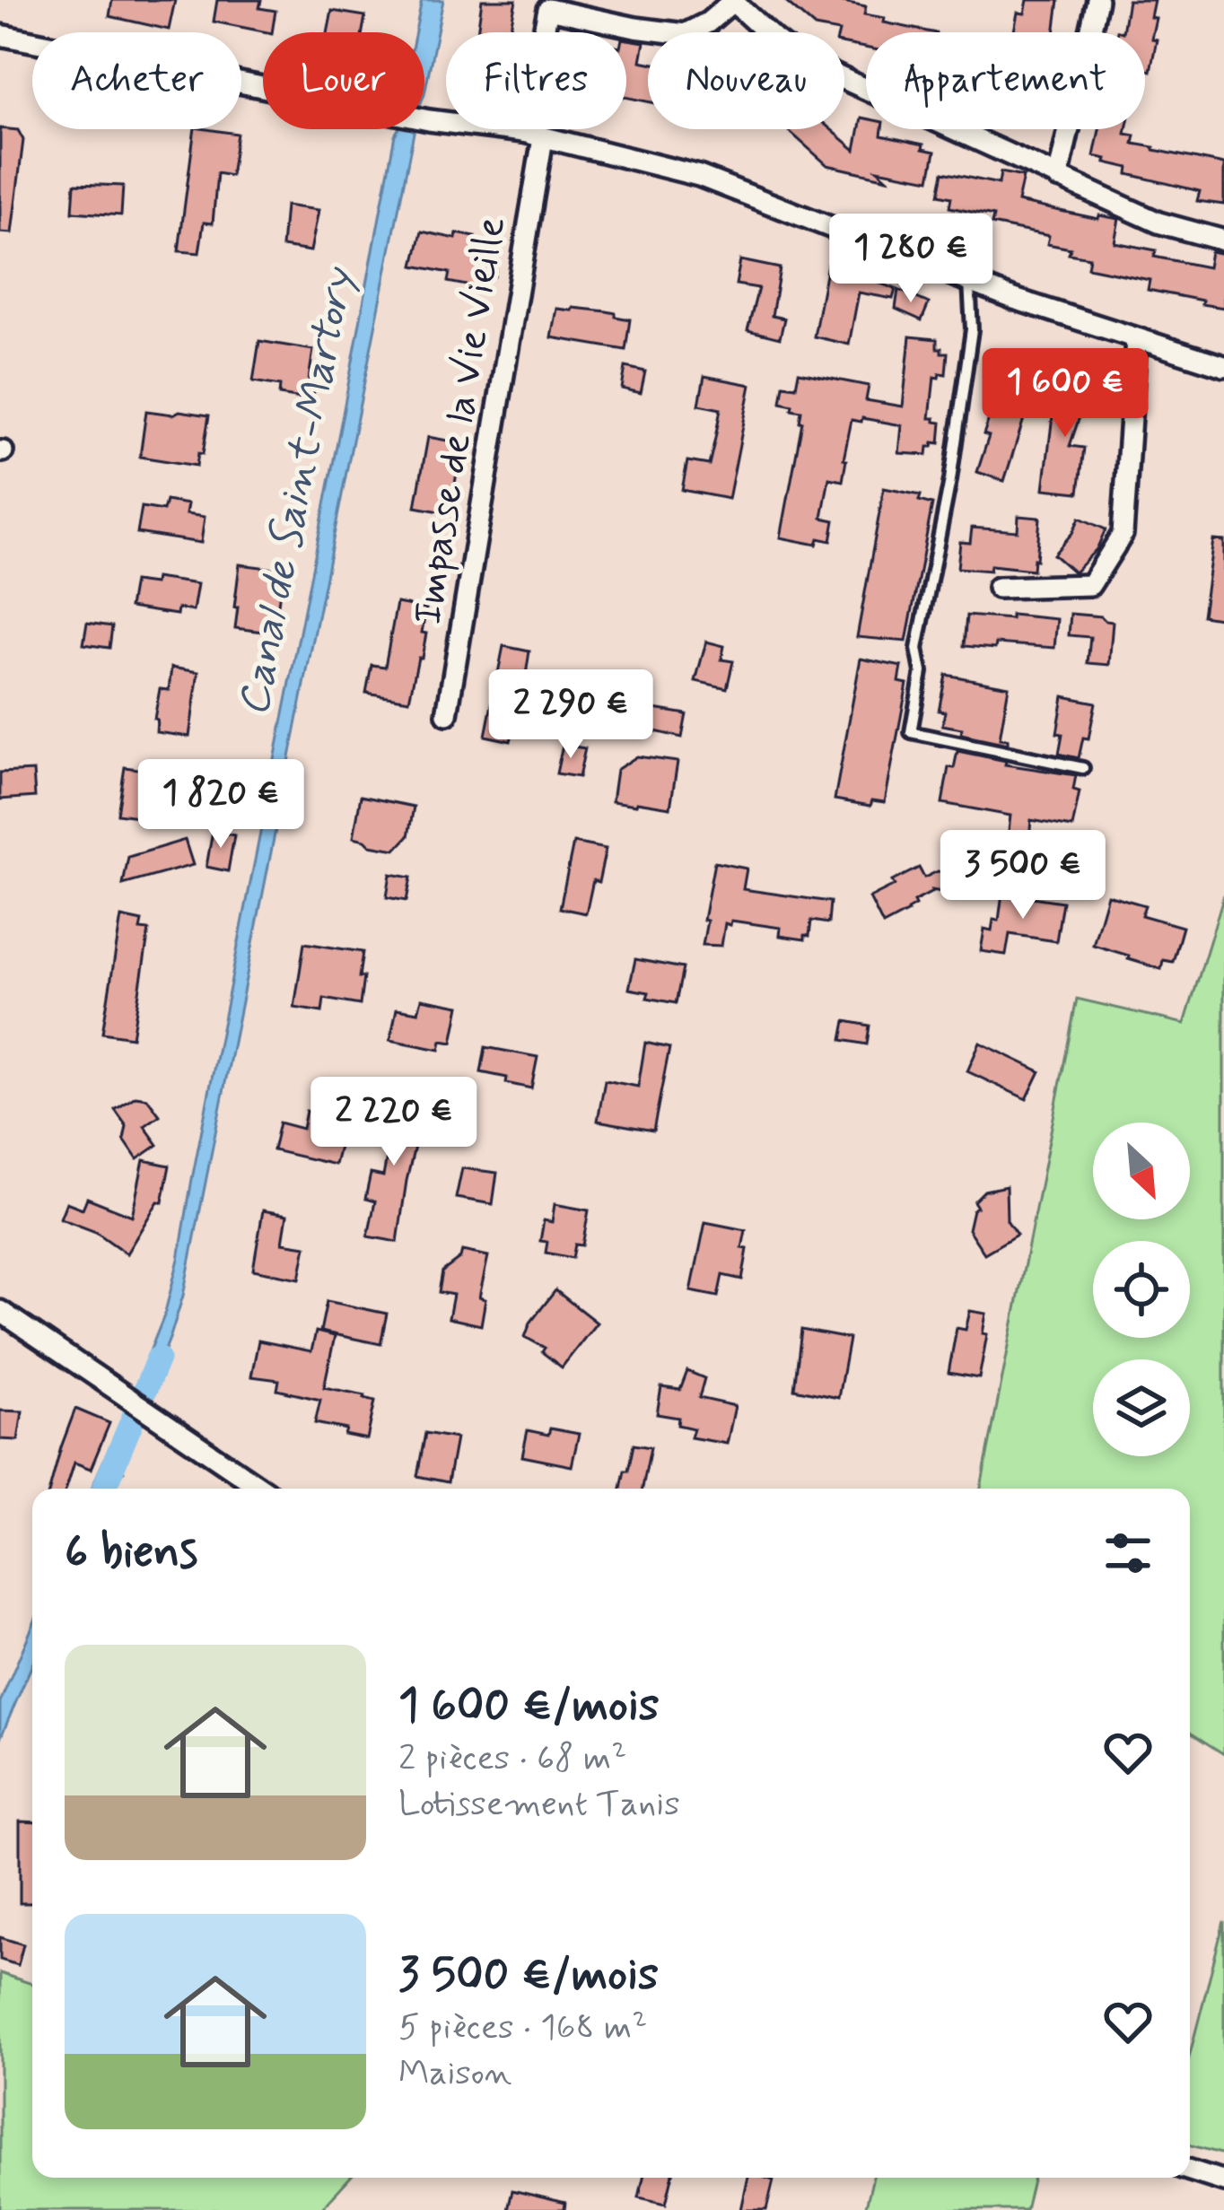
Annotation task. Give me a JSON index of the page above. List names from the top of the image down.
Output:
{
  "streets": {
    "street": ["Impasse de la Vie Vieille"]
  },
  "water": ["Canal de Saint-Martory"],
  "north": "bottom right",
  "page": {
    "chip": [
      "Acheter",
      "Louer",
      "Filtres",
      "Nouveau",
      "Appartement"
    ],
    "price": [
      "1 280 €",
      "1 600 €",
      "2 290 €",
      "1 820 €",
      "3 500 €",
      "2 220 €"
    ],
    "heading": "6 biens",
    "list": [
      {
        "name": "1 600 €/mois",
        "note": "2 pièces · 68 m² · Lotissement Tanis"
      },
      {
        "name": "3 500 €/mois",
        "note": "5 pièces · 168 m² · Maison"
      }
    ]
  }
}
